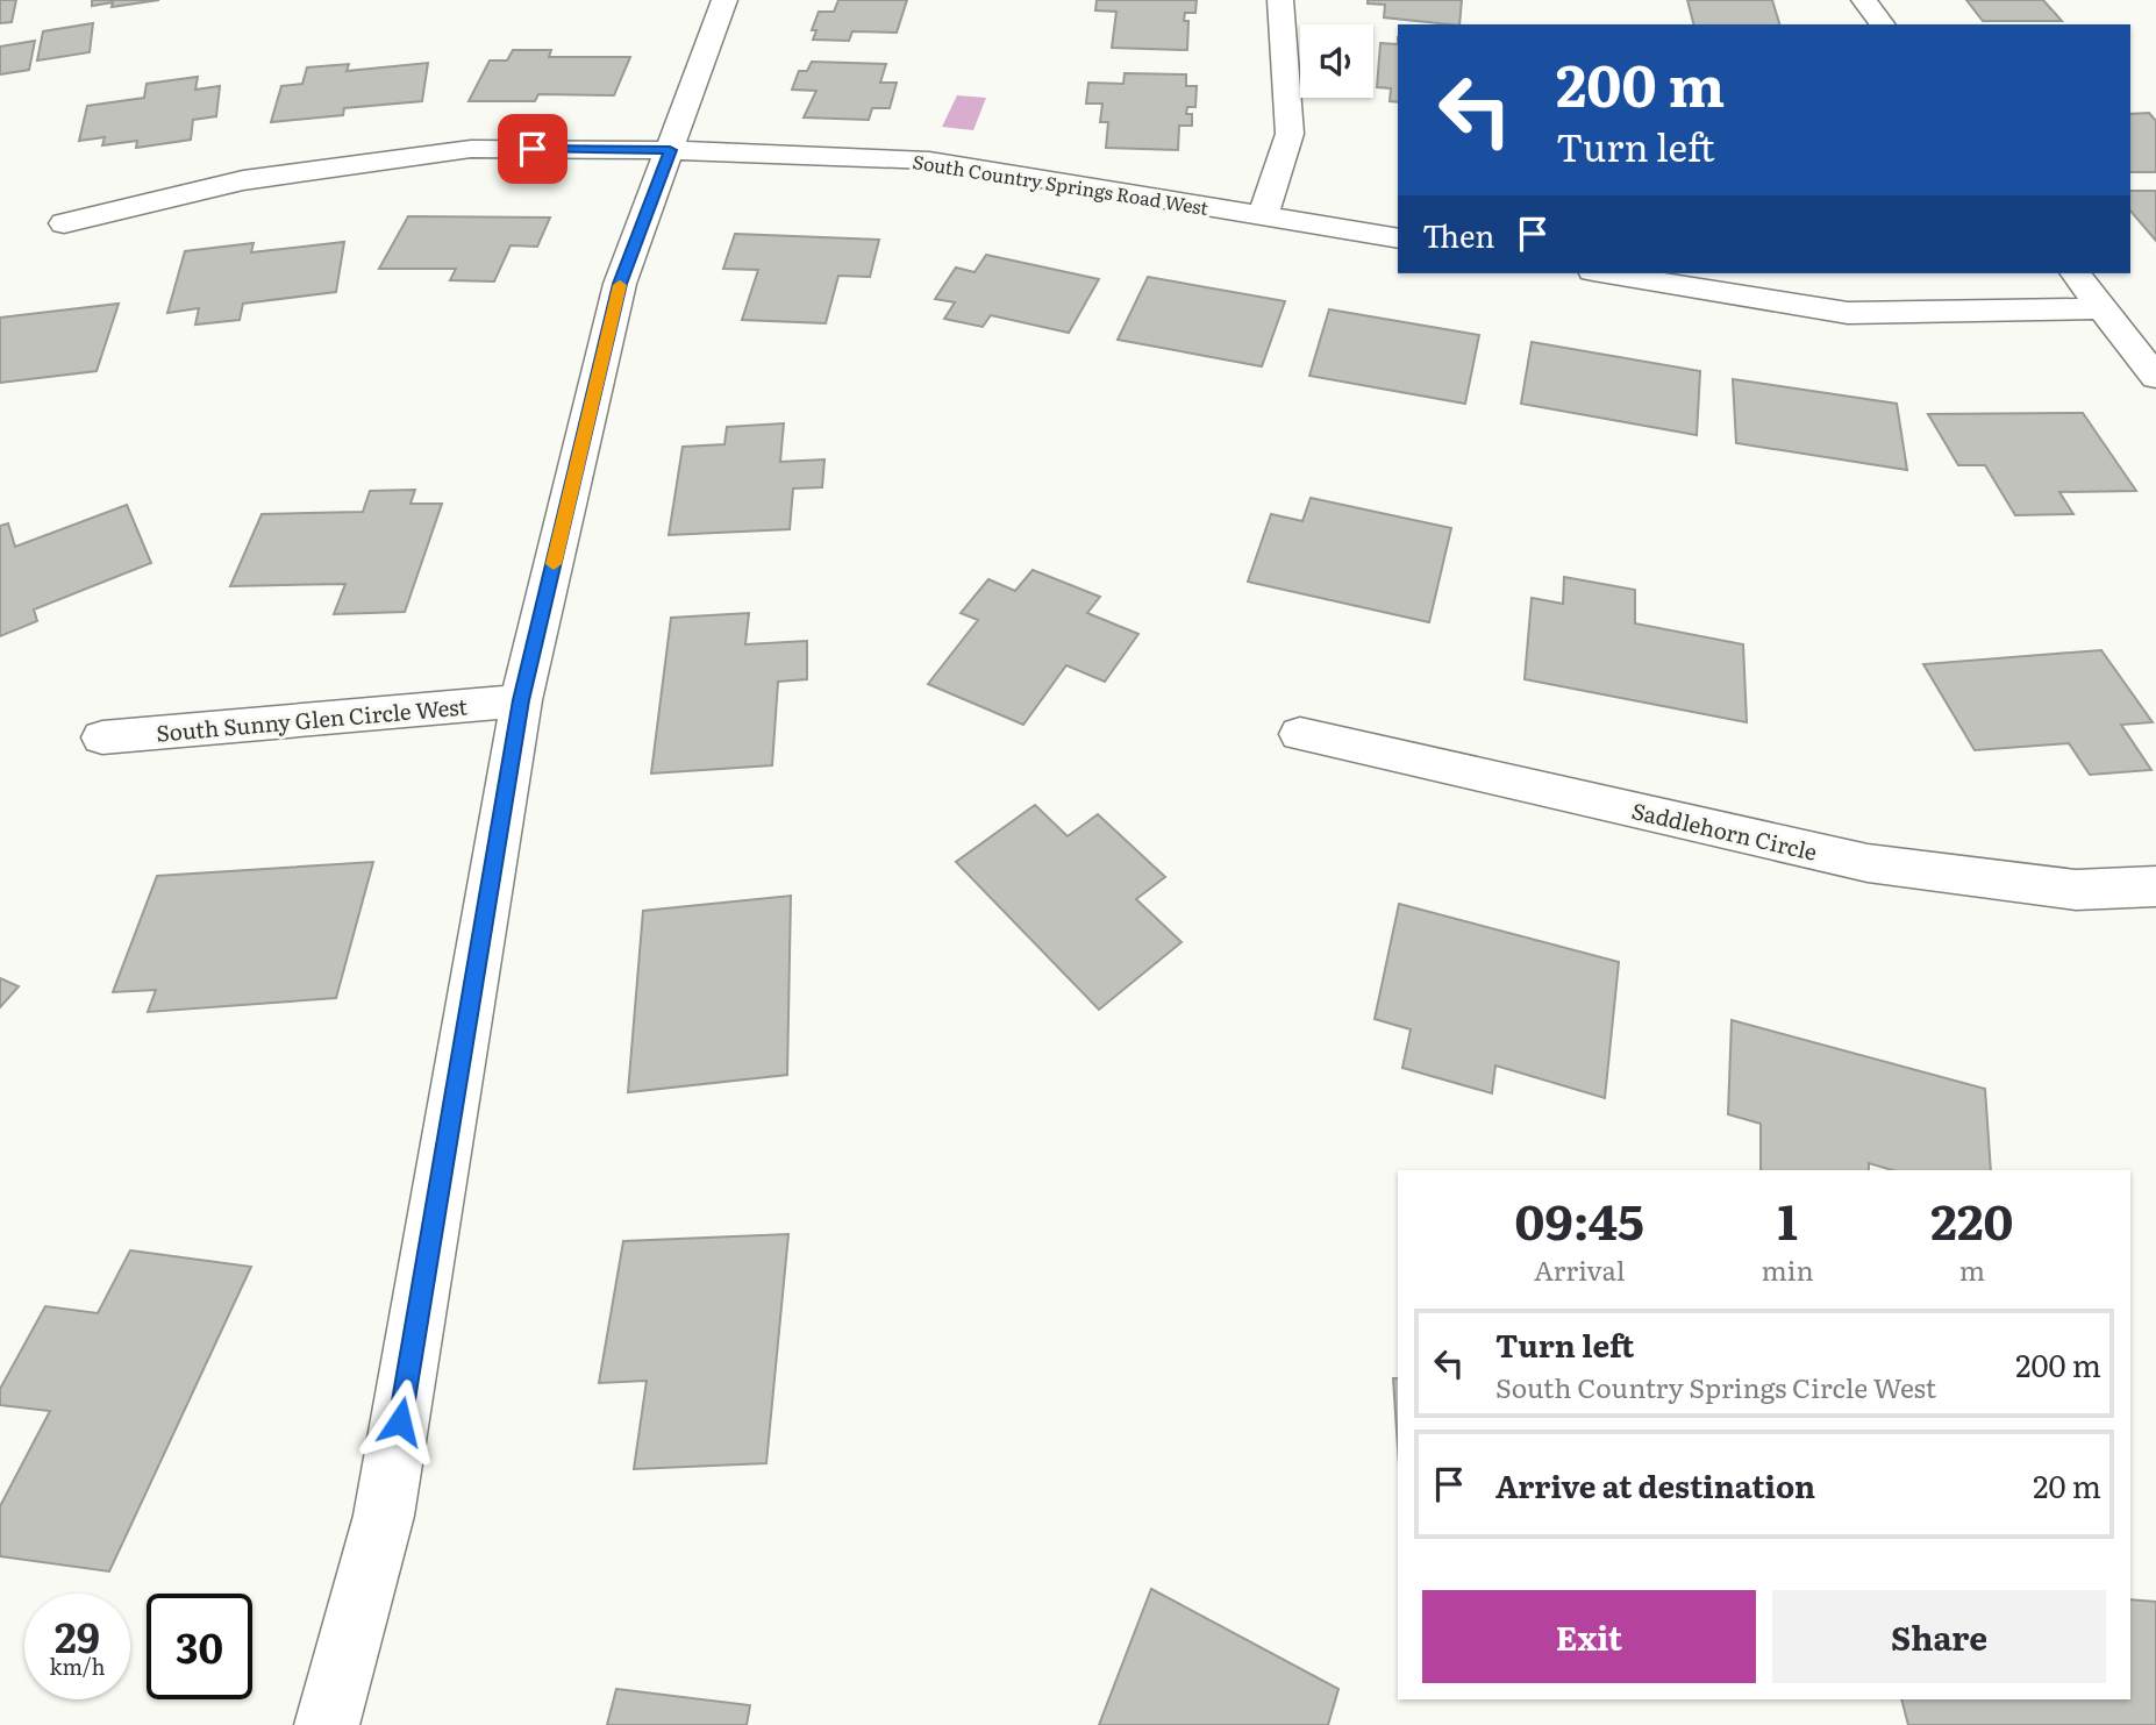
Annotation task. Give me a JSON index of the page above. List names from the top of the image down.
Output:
{
  "streets": {
    "street": ["South Country Springs Road West", "South Sunny Glen Circle West", "Saddlehorn Circle"]
  },
  "page": {
    "turn": ["200 m", "Turn left"],
    "then": "Then",
    "eta": [
      "09:45",
      "Arrival",
      "1",
      "min",
      "220",
      "m"
    ],
    "list": [
      {
        "name": "Turn left",
        "note": "South Country Springs Circle West",
        "value": "200 m"
      },
      {
        "name": "Arrive at destination",
        "value": "20 m"
      }
    ],
    "buttons": ["Exit", "Share"],
    "speed": "29 km/h",
    "limit": "30"
  }
}
